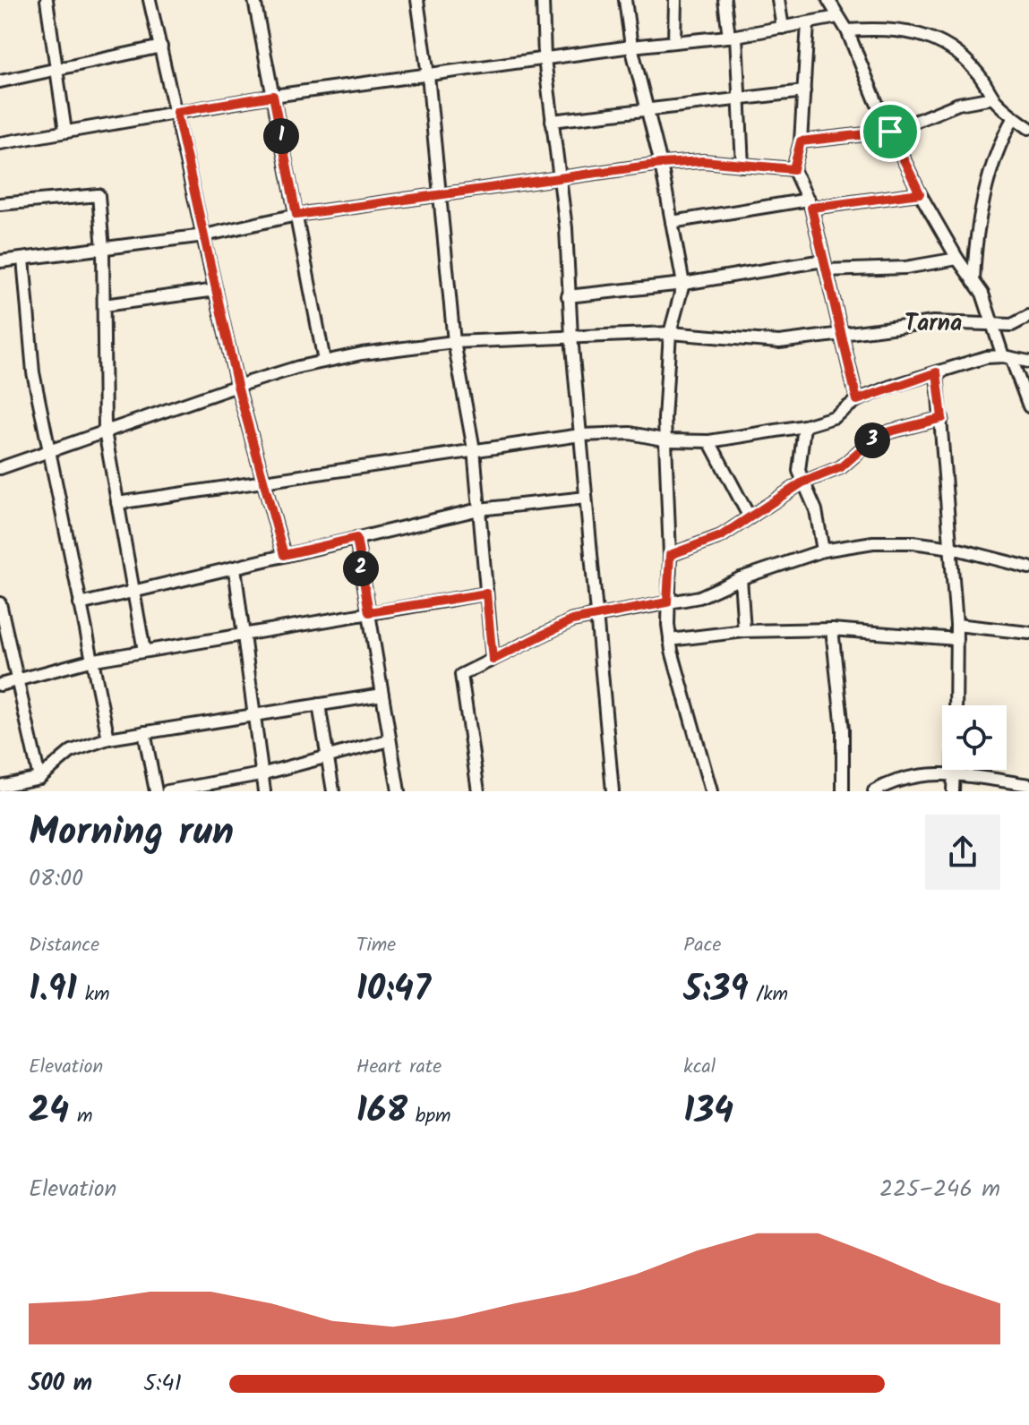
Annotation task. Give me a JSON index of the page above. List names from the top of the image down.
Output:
{
  "districts": ["Tarna"],
  "page": {
    "pins": ["1", "3", "2"],
    "heading": ["Morning run", "08:00"],
    "stats": [
      ["Distance", "1.91 km"],
      ["Time", "10:47"],
      ["Pace", "5:39 /km"],
      ["Elevation", "24 m"],
      ["Heart rate", "168 bpm"],
      ["kcal", "134"]
    ],
    "chart": ["Elevation", "225–246 m"],
    "list": [
      {
        "name": "500 m",
        "note": "5:41"
      }
    ]
  }
}
